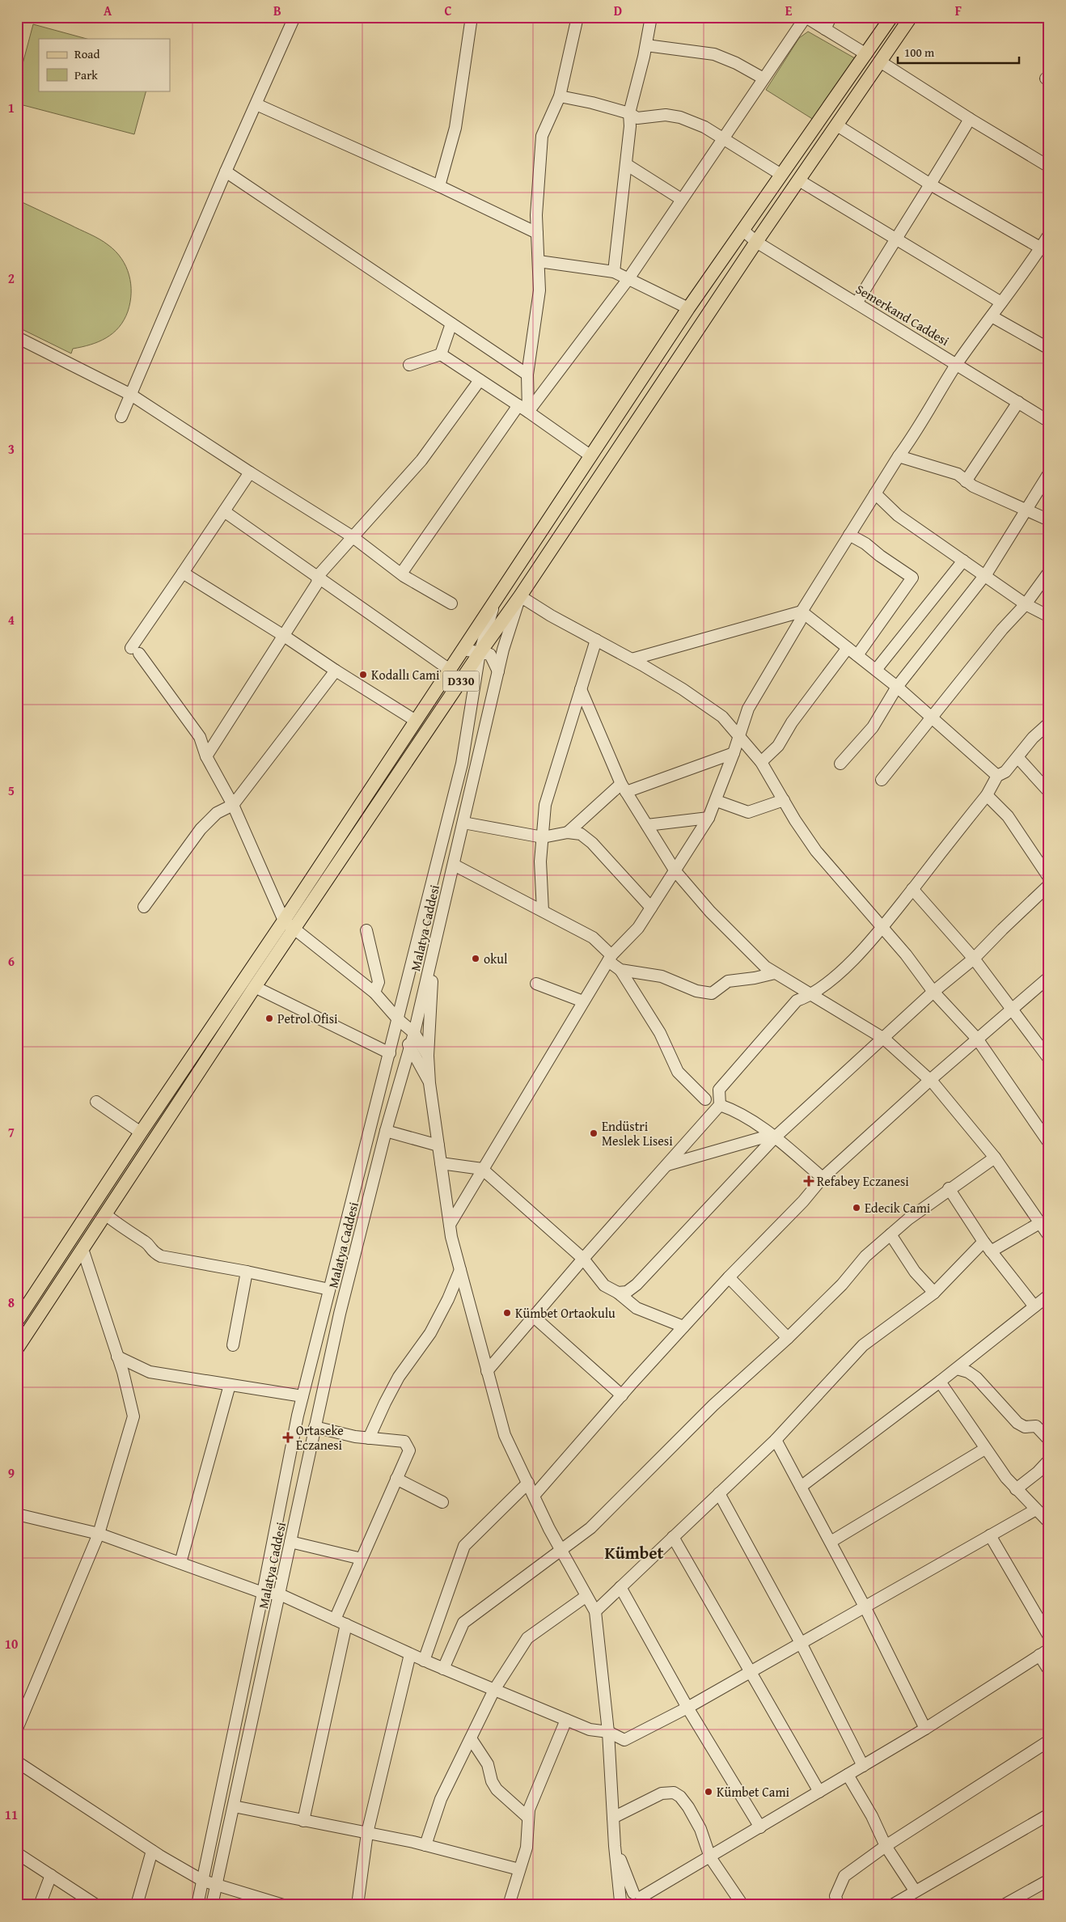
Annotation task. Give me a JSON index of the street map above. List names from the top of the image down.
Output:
{
  "streets": {
    "main road": ["D330"],
    "street": ["Semerkand Caddesi", "Malatya Caddesi"]
  },
  "crossings": [
    ["Semerkand Caddesi", "D330"],
    ["D330", "Malatya Caddesi"]
  ],
  "districts": ["Kümbet"],
  "places": {
    "other": [
      "Kodallı Cami",
      "okul",
      "Petrol Ofisi",
      "Endüstri Meslek Lisesi",
      "Edecik Cami",
      "Kümbet Ortaokulu",
      "Kümbet Cami"
    ],
    "health": ["Refabey Eczanesi", "Ortaseke Eczanesi"]
  },
  "legend": ["Road", "Park"],
  "scale_bar": "100 m",
  "grid": {
    "columns": [
      "A",
      "B",
      "C",
      "D",
      "E",
      "F"
    ],
    "rows": [
      "1",
      "2",
      "3",
      "4",
      "5",
      "6",
      "7",
      "8",
      "9",
      "10",
      "11"
    ]
  }
}
